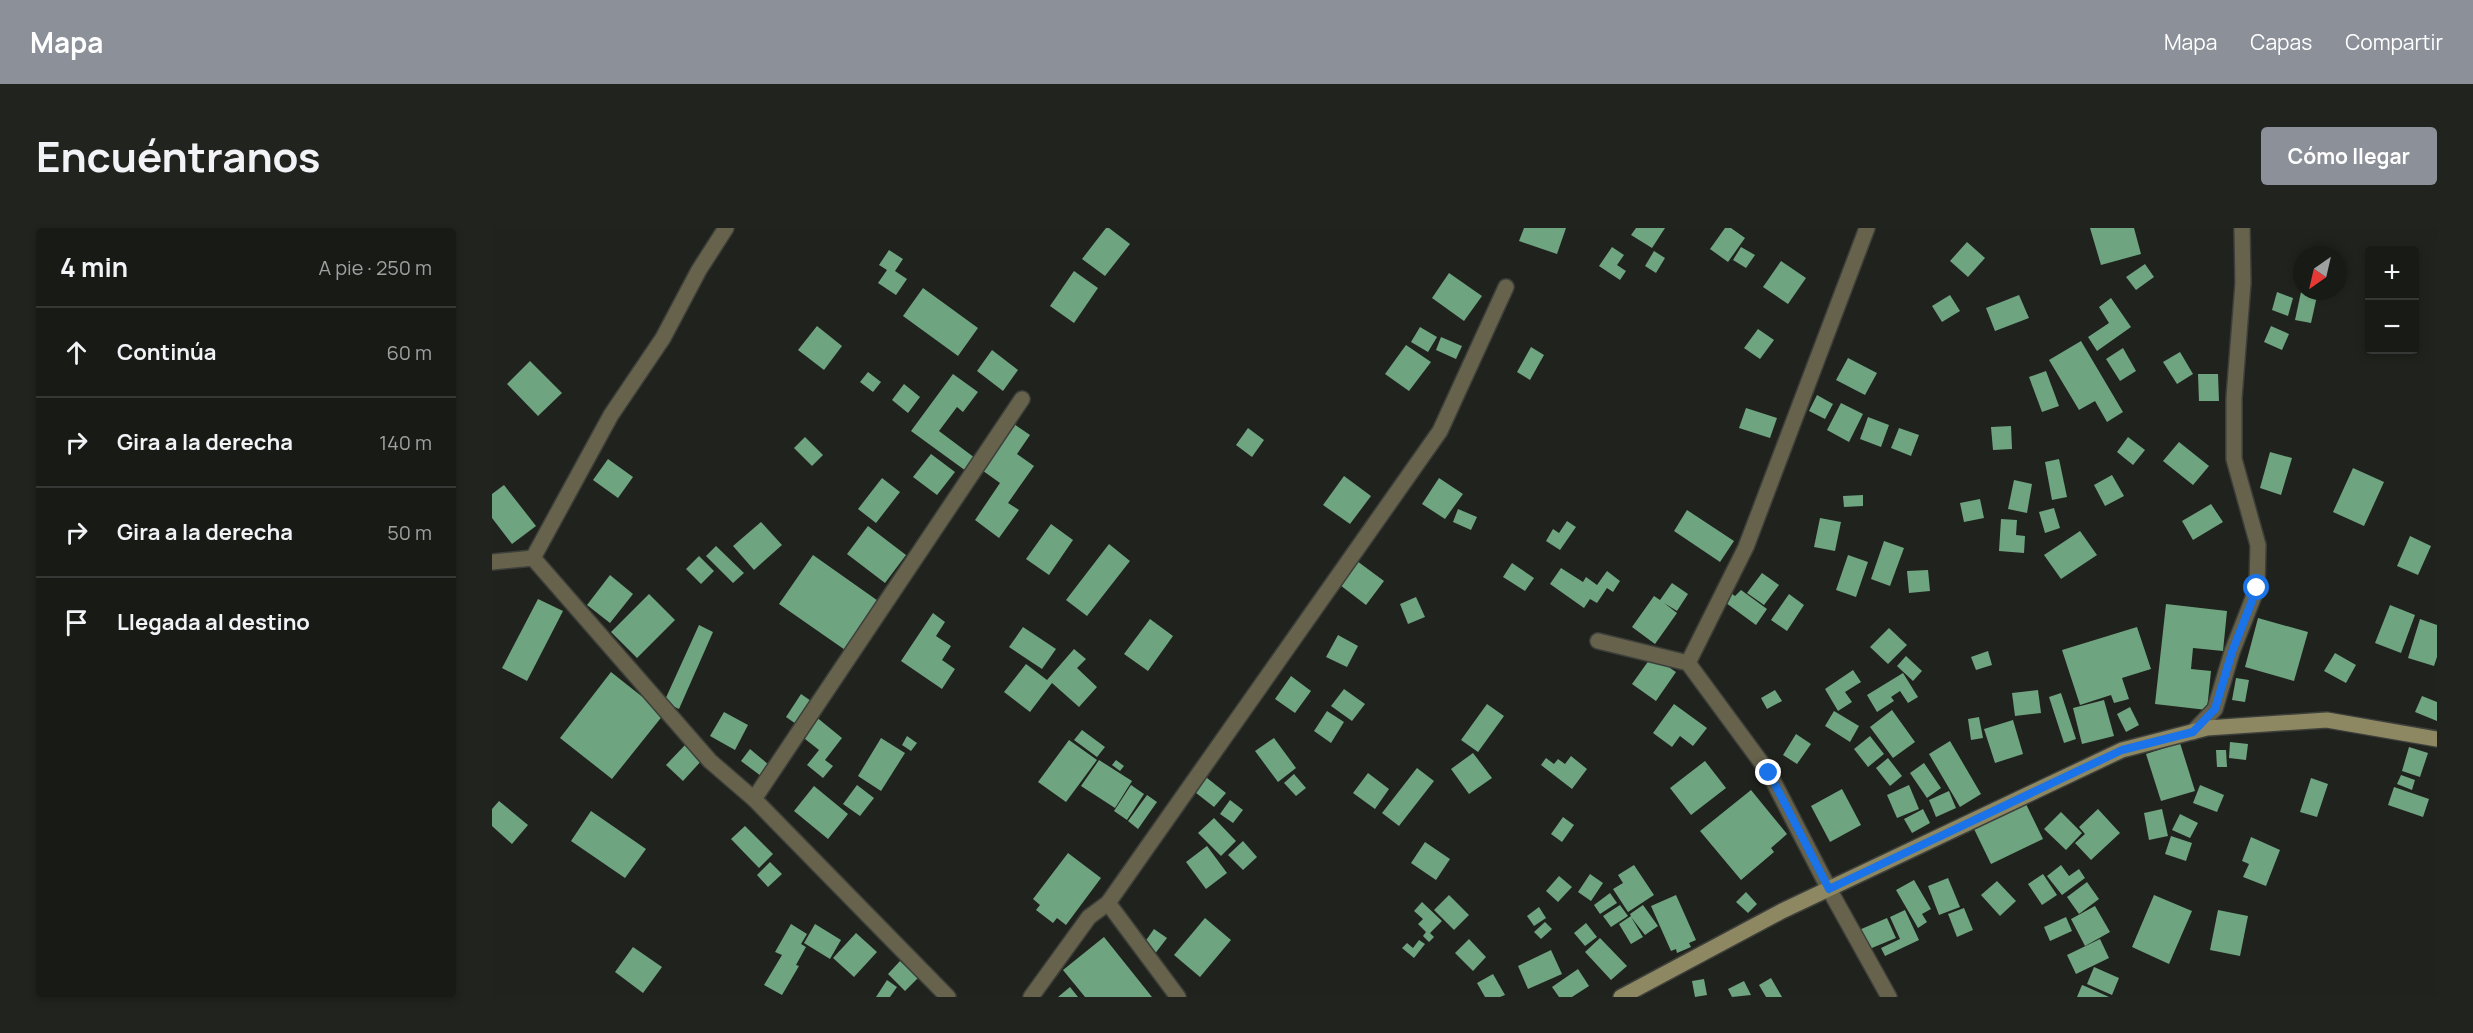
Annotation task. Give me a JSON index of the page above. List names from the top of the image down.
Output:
{
  "north": "bottom left",
  "page": {
    "header": "Mapa",
    "nav": ["Mapa", "Capas", "Compartir"],
    "title": "Encuéntranos",
    "buttons": "Cómo llegar",
    "heading": ["4 min", "A pie · 250 m"],
    "map_buttons": ["+", "−"],
    "list": [
      ["Continúa", "60 m"],
      ["Gira a la derecha", "140 m"],
      ["Gira a la derecha", "50 m"],
      "Llegada al destino"
    ]
  }
}
